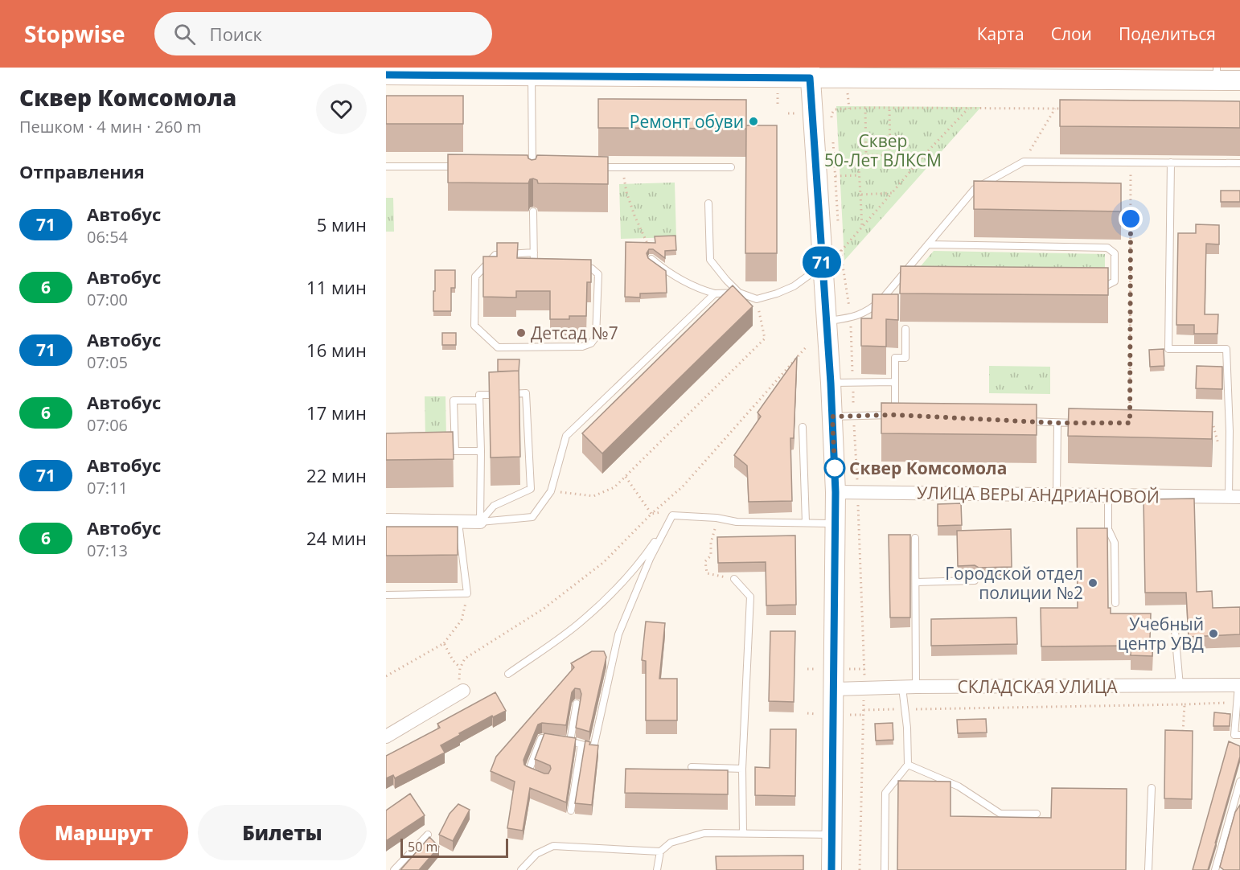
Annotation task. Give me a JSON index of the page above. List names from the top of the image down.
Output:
{
  "streets": {
    "street": ["УЛИЦА ВЕРЫ АНДРИАНОВОЙ", "СКЛАДСКАЯ УЛИЦА"]
  },
  "parks": ["Сквер 50-Лет ВЛКСМ"],
  "places": [
    "Ремонт обуви",
    "Детсад №7",
    "Сквер Комсомола",
    "Городской отдел полиции №2",
    "Учебный центр УВД"
  ],
  "lines": ["bus line 71"],
  "scale_bar": "50 m",
  "page": {
    "header": "Stopwise",
    "search": "Поиск",
    "nav": ["Карта", "Слои", "Поделиться"],
    "heading": [
      ["Сквер Комсомола", "Пешком · 4 мин · 260 m"],
      "Отправления"
    ],
    "on_map": "71",
    "list": [
      {
        "mark": "71",
        "name": "Автобус",
        "note": "06:54",
        "value": "5 мин"
      },
      {
        "mark": "6",
        "name": "Автобус",
        "note": "07:00",
        "value": "11 мин"
      },
      {
        "mark": "71",
        "name": "Автобус",
        "note": "07:05",
        "value": "16 мин"
      },
      {
        "mark": "6",
        "name": "Автобус",
        "note": "07:06",
        "value": "17 мин"
      },
      {
        "mark": "71",
        "name": "Автобус",
        "note": "07:11",
        "value": "22 мин"
      },
      {
        "mark": "6",
        "name": "Автобус",
        "note": "07:13",
        "value": "24 мин"
      }
    ],
    "buttons": ["Маршрут", "Билеты"],
    "scale": "50 m"
  }
}
